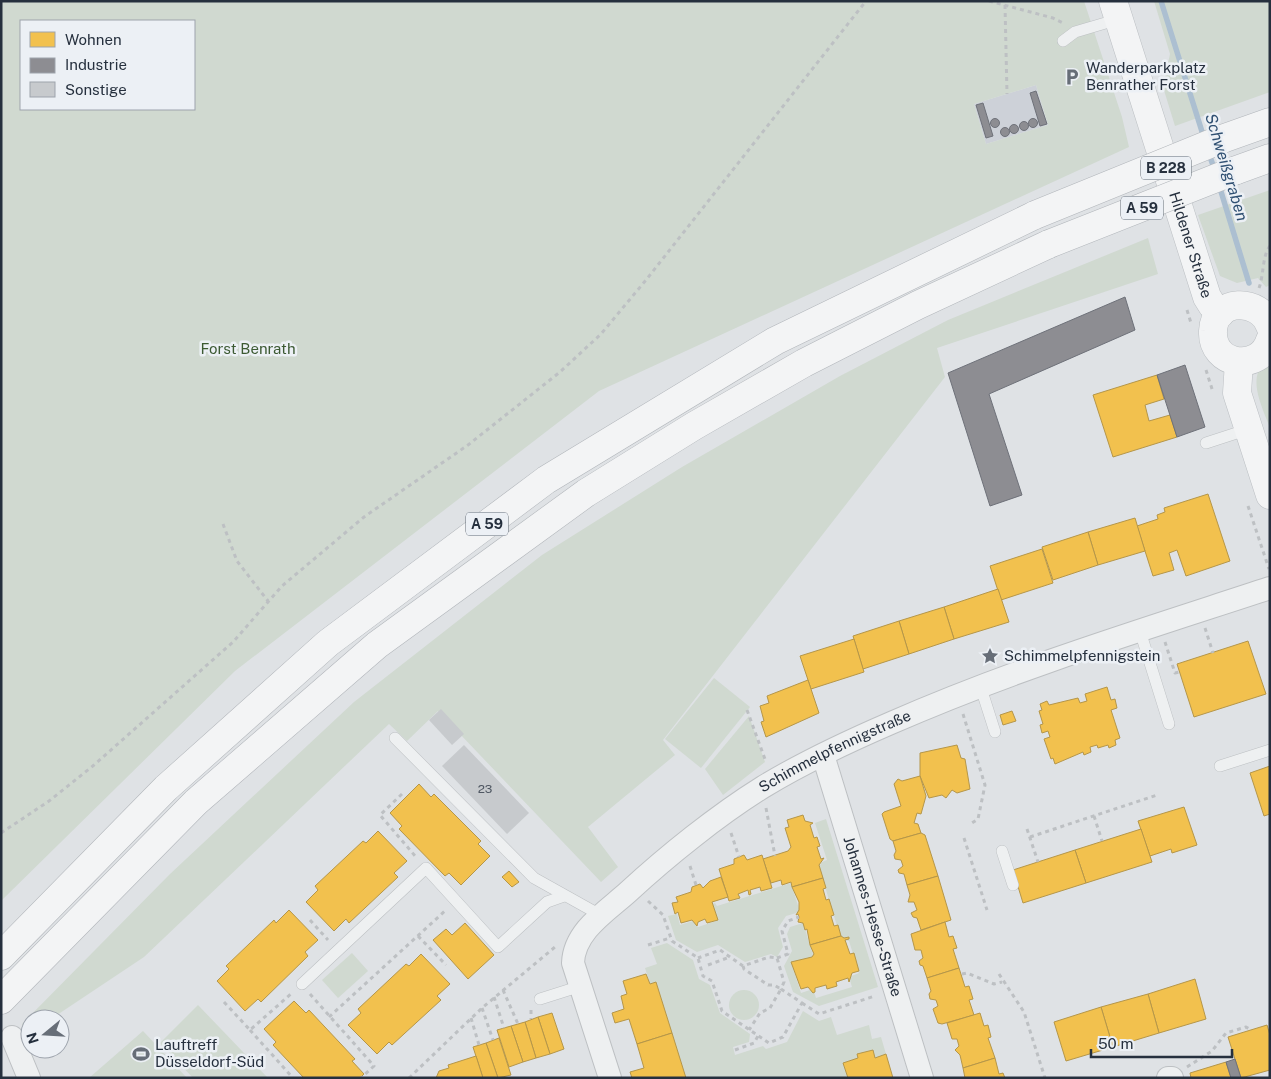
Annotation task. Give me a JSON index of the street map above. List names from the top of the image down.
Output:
{
  "streets": {
    "main road": ["B 228", "A 59", "Hildener Straße"],
    "street": ["Schimmelpfennigstraße", "Johannes-Hesse-Straße"]
  },
  "crossings": [
    ["Schimmelpfennigstraße", "Johannes-Hesse-Straße"]
  ],
  "water": ["Schweißgraben"],
  "parks": ["Forst Benrath"],
  "places": {
    "parking": ["Wanderparkplatz Benrather Forst"],
    "place": ["Schimmelpfennigstein"],
    "sports": ["Lauftreff Düsseldorf-Süd"]
  },
  "house_numbers": ["23"],
  "legend": ["Wohnen", "Industrie", "Sonstige"],
  "scale_bar": "50 m",
  "north": "left"
}
